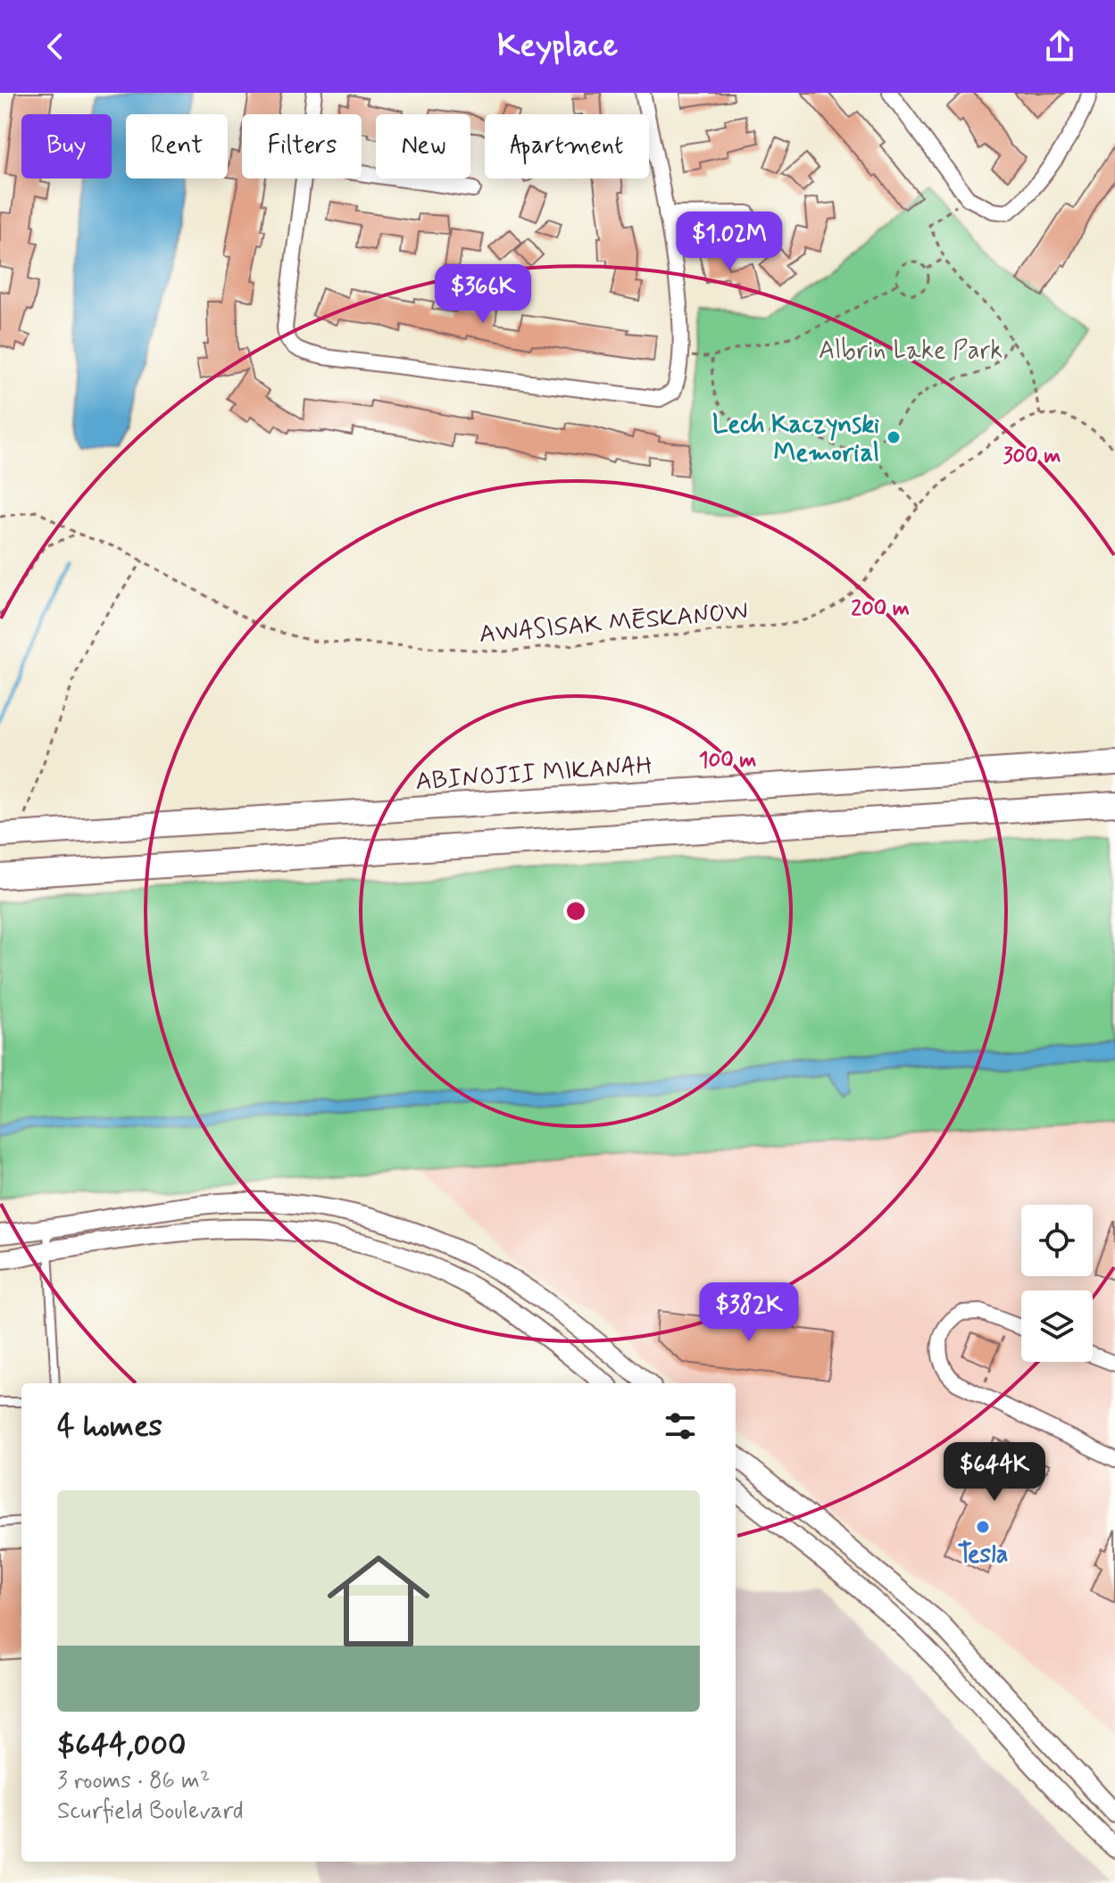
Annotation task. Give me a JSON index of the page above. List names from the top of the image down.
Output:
{
  "streets": {
    "main road": ["ABINOJII MIKANAH"],
    "path": ["AWASISAK MĒSKANOW"]
  },
  "parks": ["Albrin Lake Park"],
  "places": ["Lech Kaczynski Memorial", "Tesla"],
  "page": {
    "header": "Keyplace",
    "chip": [
      "Buy",
      "Rent",
      "Filters",
      "New",
      "Apartment"
    ],
    "price": [
      "$1.02M",
      "$366K",
      "$382K",
      "$644K"
    ],
    "heading": "4 homes",
    "list": [
      {
        "name": "$644,000",
        "note": "3 rooms · 86 m² · Scurfield Boulevard"
      }
    ]
  },
  "rings": ["300 m", "200 m", "100 m"]
}
